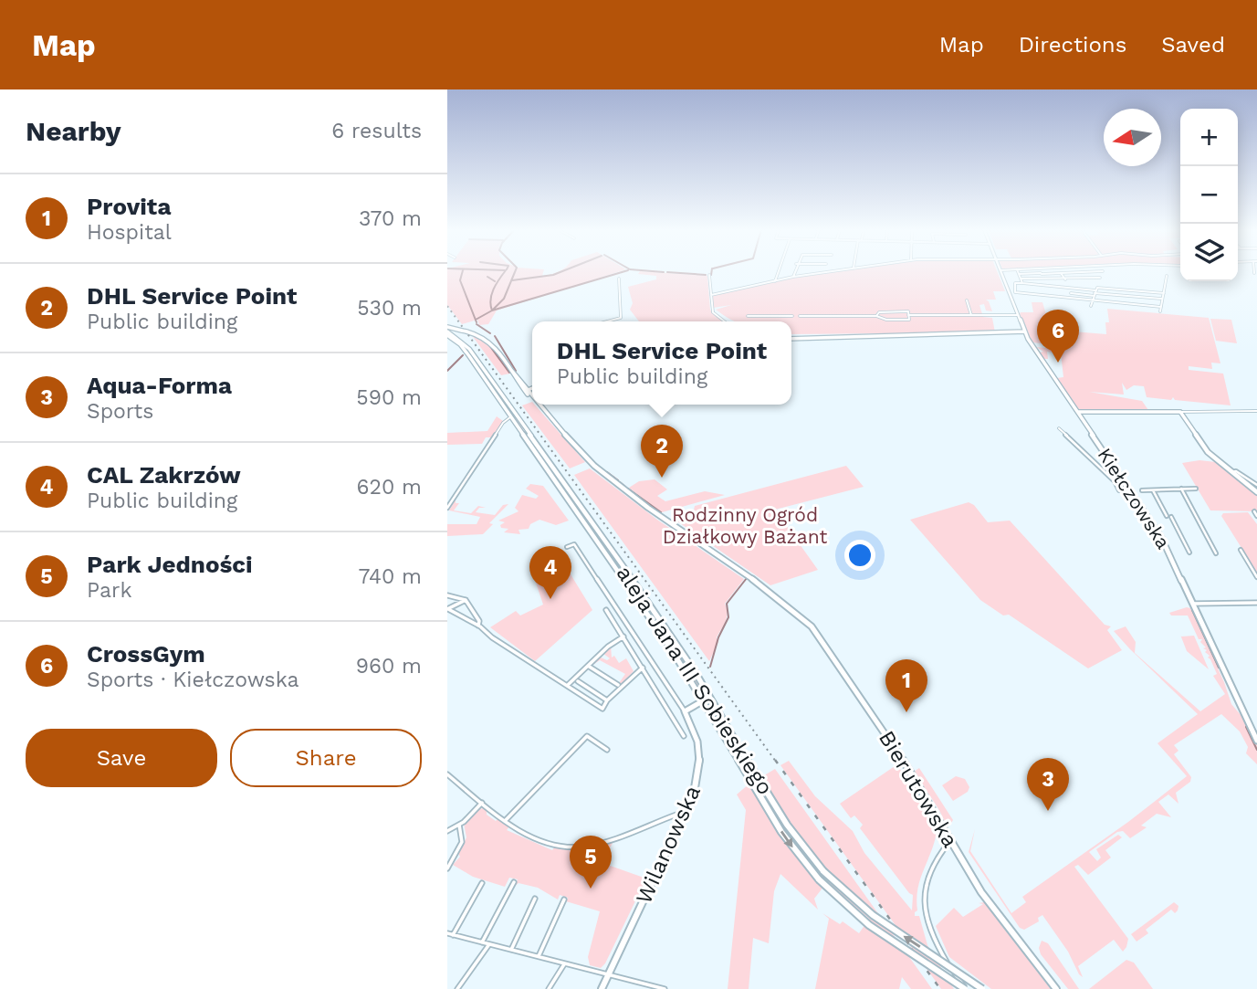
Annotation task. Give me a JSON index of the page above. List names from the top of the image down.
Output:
{
  "streets": {
    "street": [
      "Kiełczowska",
      "aleja Jana III Sobieskiego",
      "Bierutowska",
      "Wilanowska"
    ]
  },
  "parks": ["Rodzinny Ogród Działkowy Bażant"],
  "north": "left",
  "page": {
    "header": "Map",
    "nav": ["Map", "Directions", "Saved"],
    "heading": ["Nearby", "6 results"],
    "map_buttons": ["+", "−"],
    "list": [
      {
        "mark": "1",
        "name": "Provita",
        "note": "Hospital",
        "value": "370 m"
      },
      {
        "mark": "2",
        "name": "DHL Service Point",
        "note": "Public building",
        "value": "530 m"
      },
      {
        "mark": "3",
        "name": "Aqua-Forma",
        "note": "Sports",
        "value": "590 m"
      },
      {
        "mark": "4",
        "name": "CAL Zakrzów",
        "note": "Public building",
        "value": "620 m"
      },
      {
        "mark": "5",
        "name": "Park Jedności",
        "note": "Park",
        "value": "740 m"
      },
      {
        "mark": "6",
        "name": "CrossGym",
        "note": "Sports · Kiełczowska",
        "value": "960 m"
      }
    ],
    "pins": [
      "6",
      "2",
      "4",
      "1",
      "3",
      "5"
    ],
    "popup": ["DHL Service Point", "Public building"],
    "buttons": ["Save", "Share"]
  }
}
